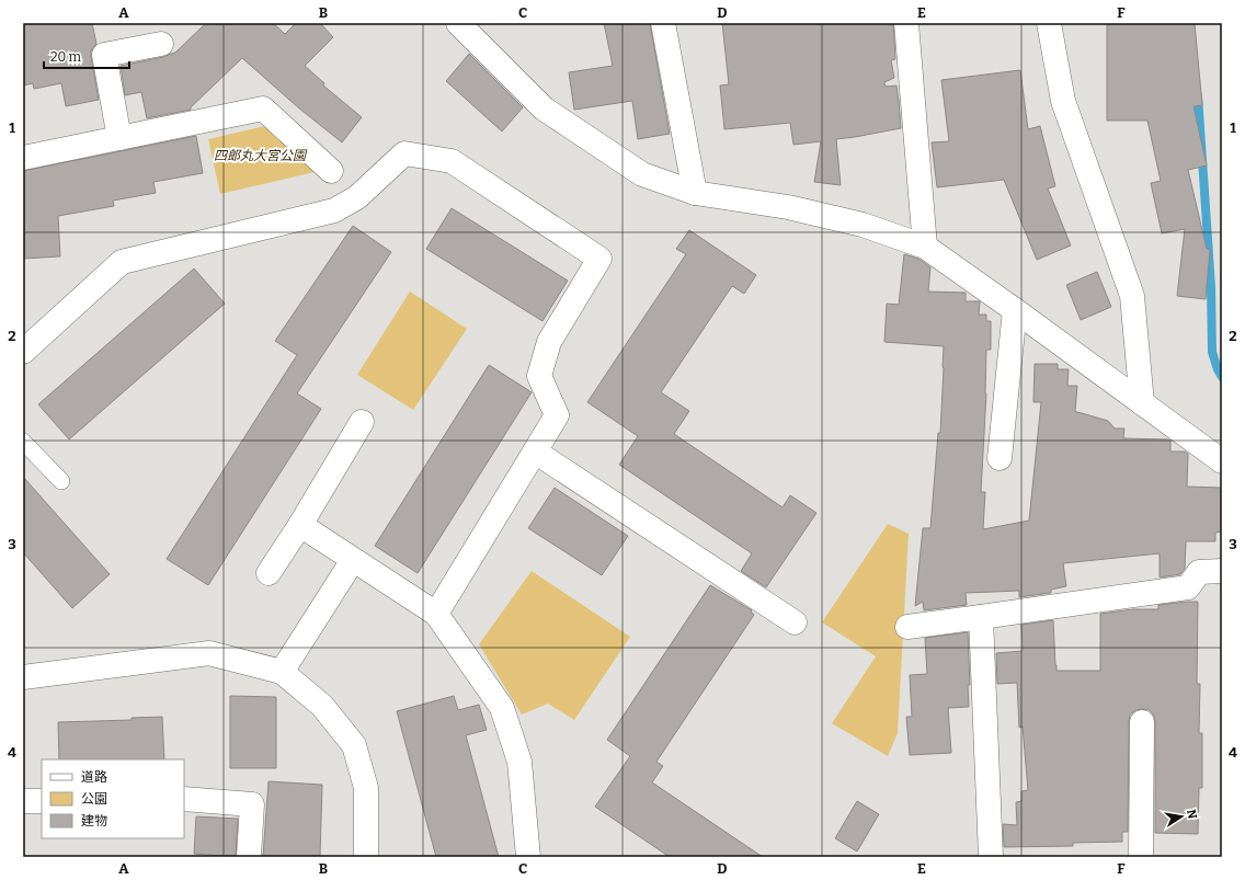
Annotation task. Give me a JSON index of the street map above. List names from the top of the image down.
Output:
{
  "parks": ["四郎丸大宮公園"],
  "legend": ["道路", "公園", "建物"],
  "scale_bar": "20 m",
  "north": "right",
  "grid": {
    "columns": [
      "A",
      "B",
      "C",
      "D",
      "E",
      "F"
    ],
    "rows": [
      "1",
      "2",
      "3",
      "4"
    ]
  }
}
